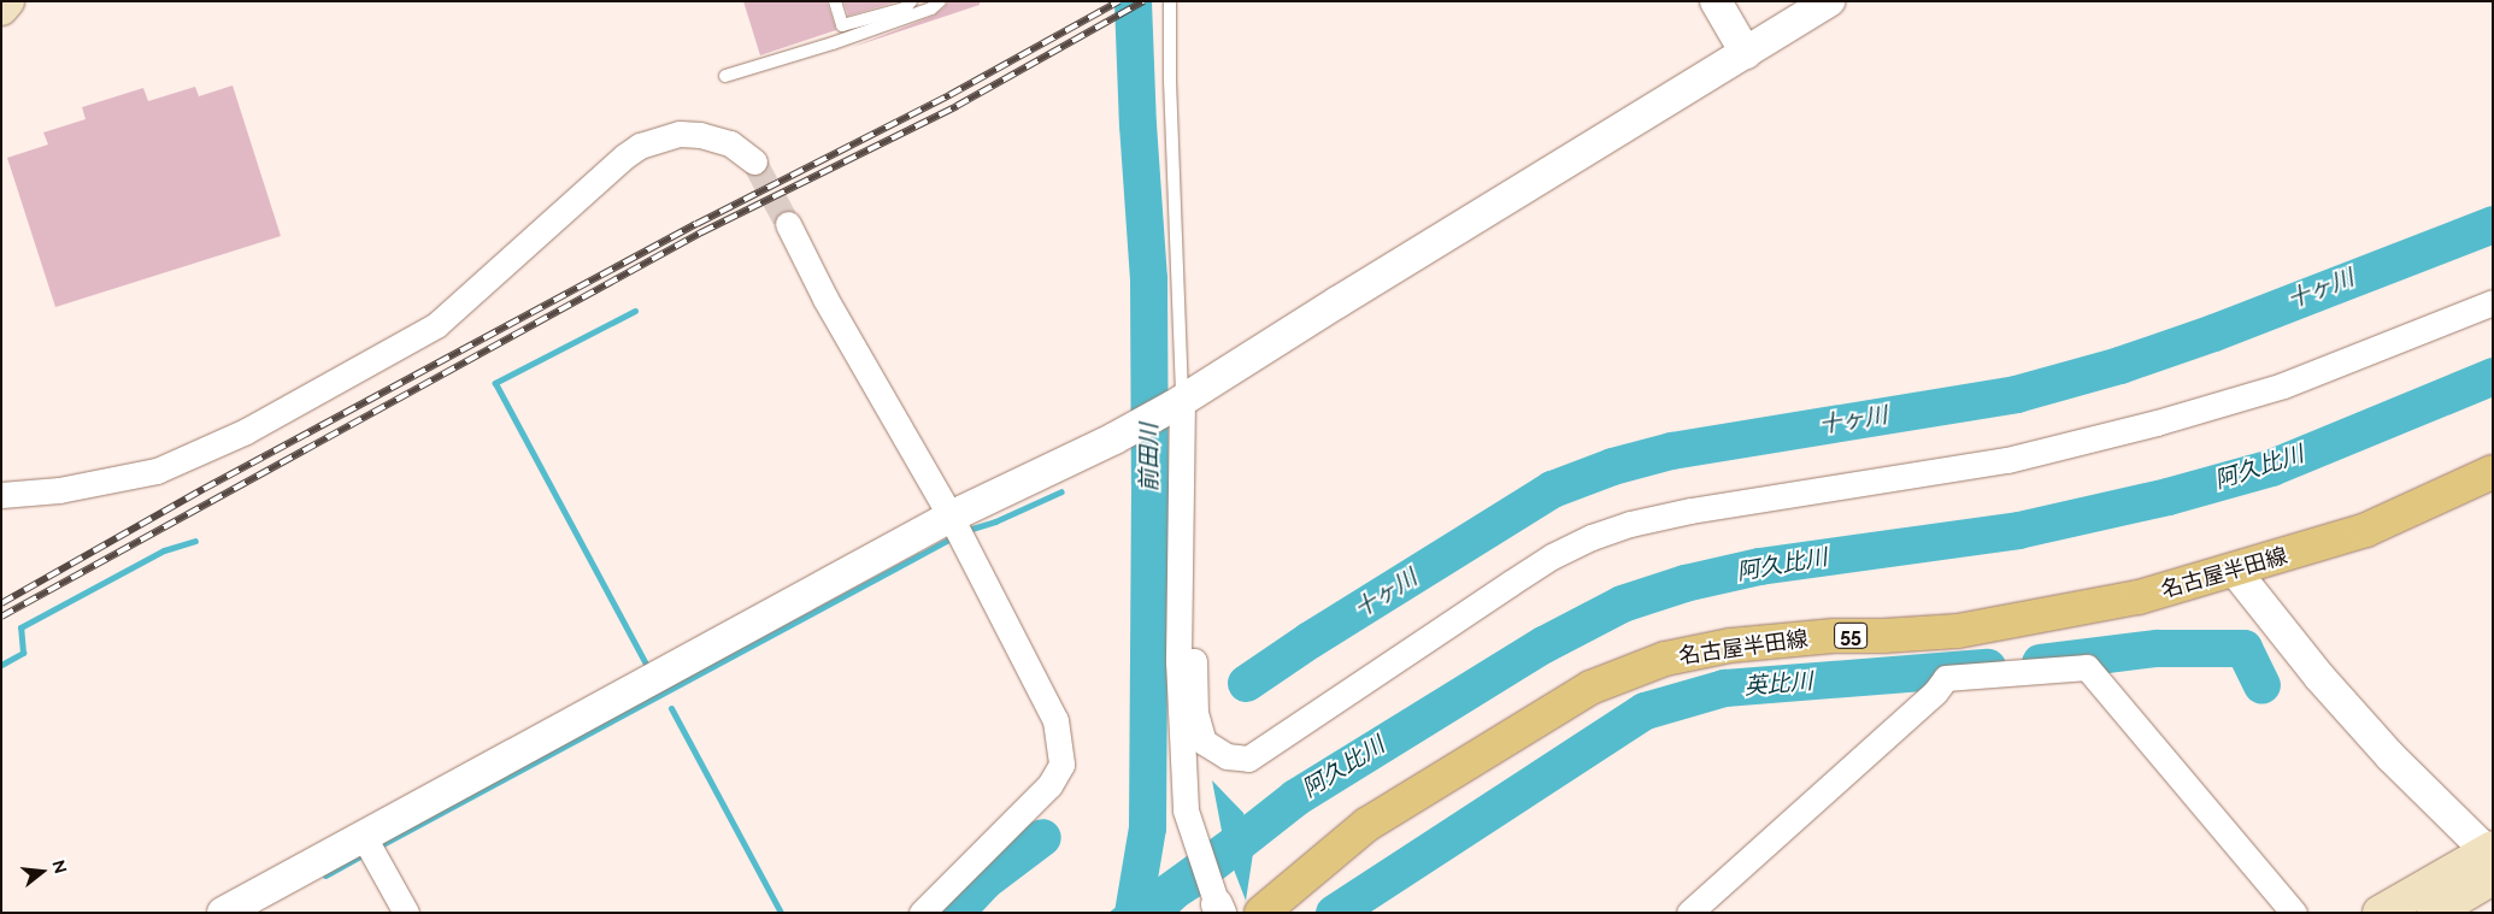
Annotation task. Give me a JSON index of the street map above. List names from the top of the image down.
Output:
{
  "streets": {
    "main road": ["名古屋半田線", "55"]
  },
  "water": [
    "十ヶ川",
    "前田川",
    "阿久比川",
    "英比川"
  ],
  "north": "right"
}
